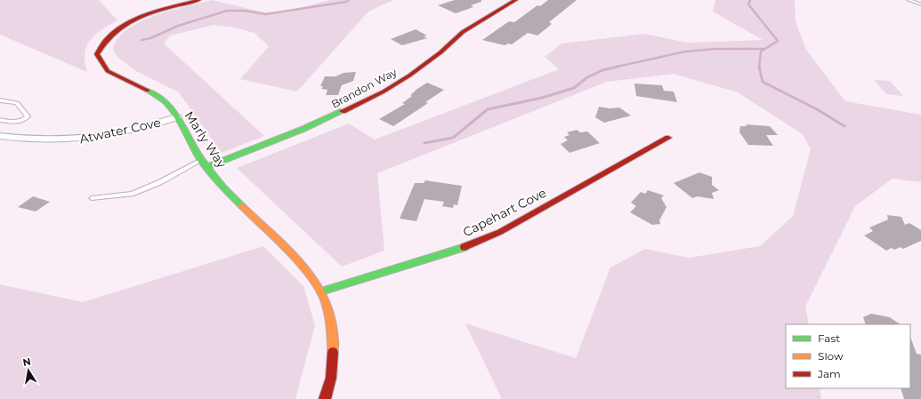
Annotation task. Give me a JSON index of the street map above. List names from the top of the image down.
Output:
{
  "streets": {
    "street": [
      "Brandon Way",
      "Atwater Cove",
      "Marly Way",
      "Capehart Cove"
    ]
  },
  "crossings": [
    ["Brandon Way", "Marly Way"],
    ["Atwater Cove", "Marly Way"],
    ["Marly Way", "Capehart Cove"]
  ],
  "legend": ["Fast", "Slow", "Jam"],
  "north": "top"
}
